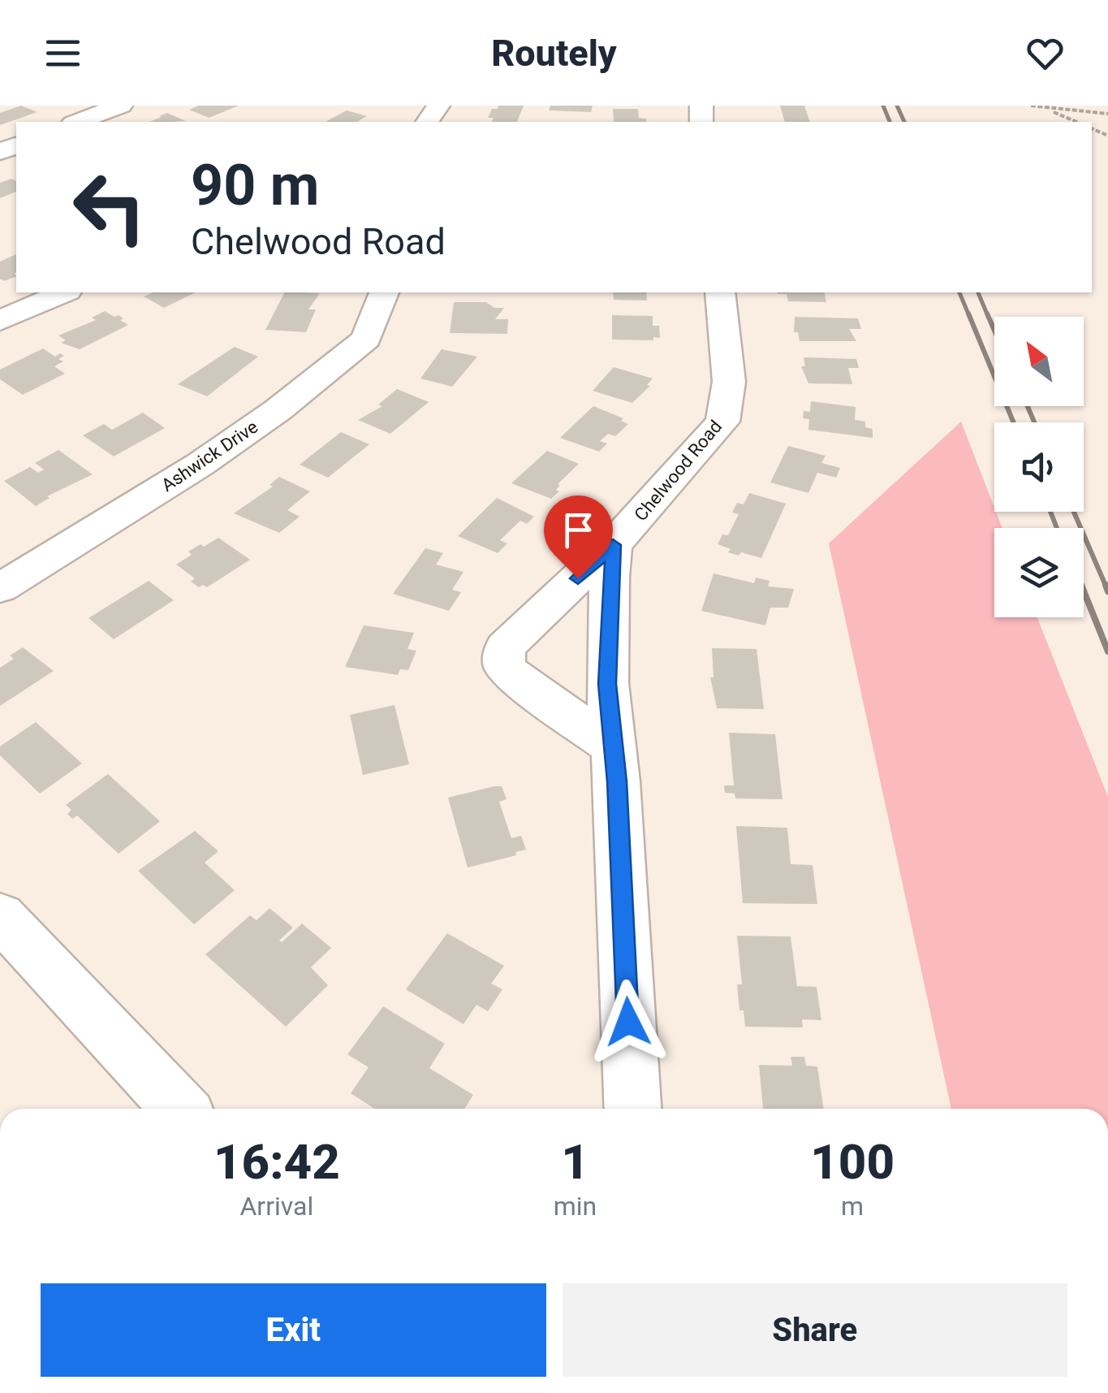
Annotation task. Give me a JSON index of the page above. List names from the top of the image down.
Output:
{
  "streets": {
    "street": ["Ashwick Drive", "Chelwood Road"]
  },
  "north": "top left",
  "page": {
    "header": "Routely",
    "turn": ["90 m", "Chelwood Road"],
    "eta": [
      "16:42",
      "Arrival",
      "1",
      "min",
      "100",
      "m"
    ],
    "buttons": ["Exit", "Share"]
  }
}
